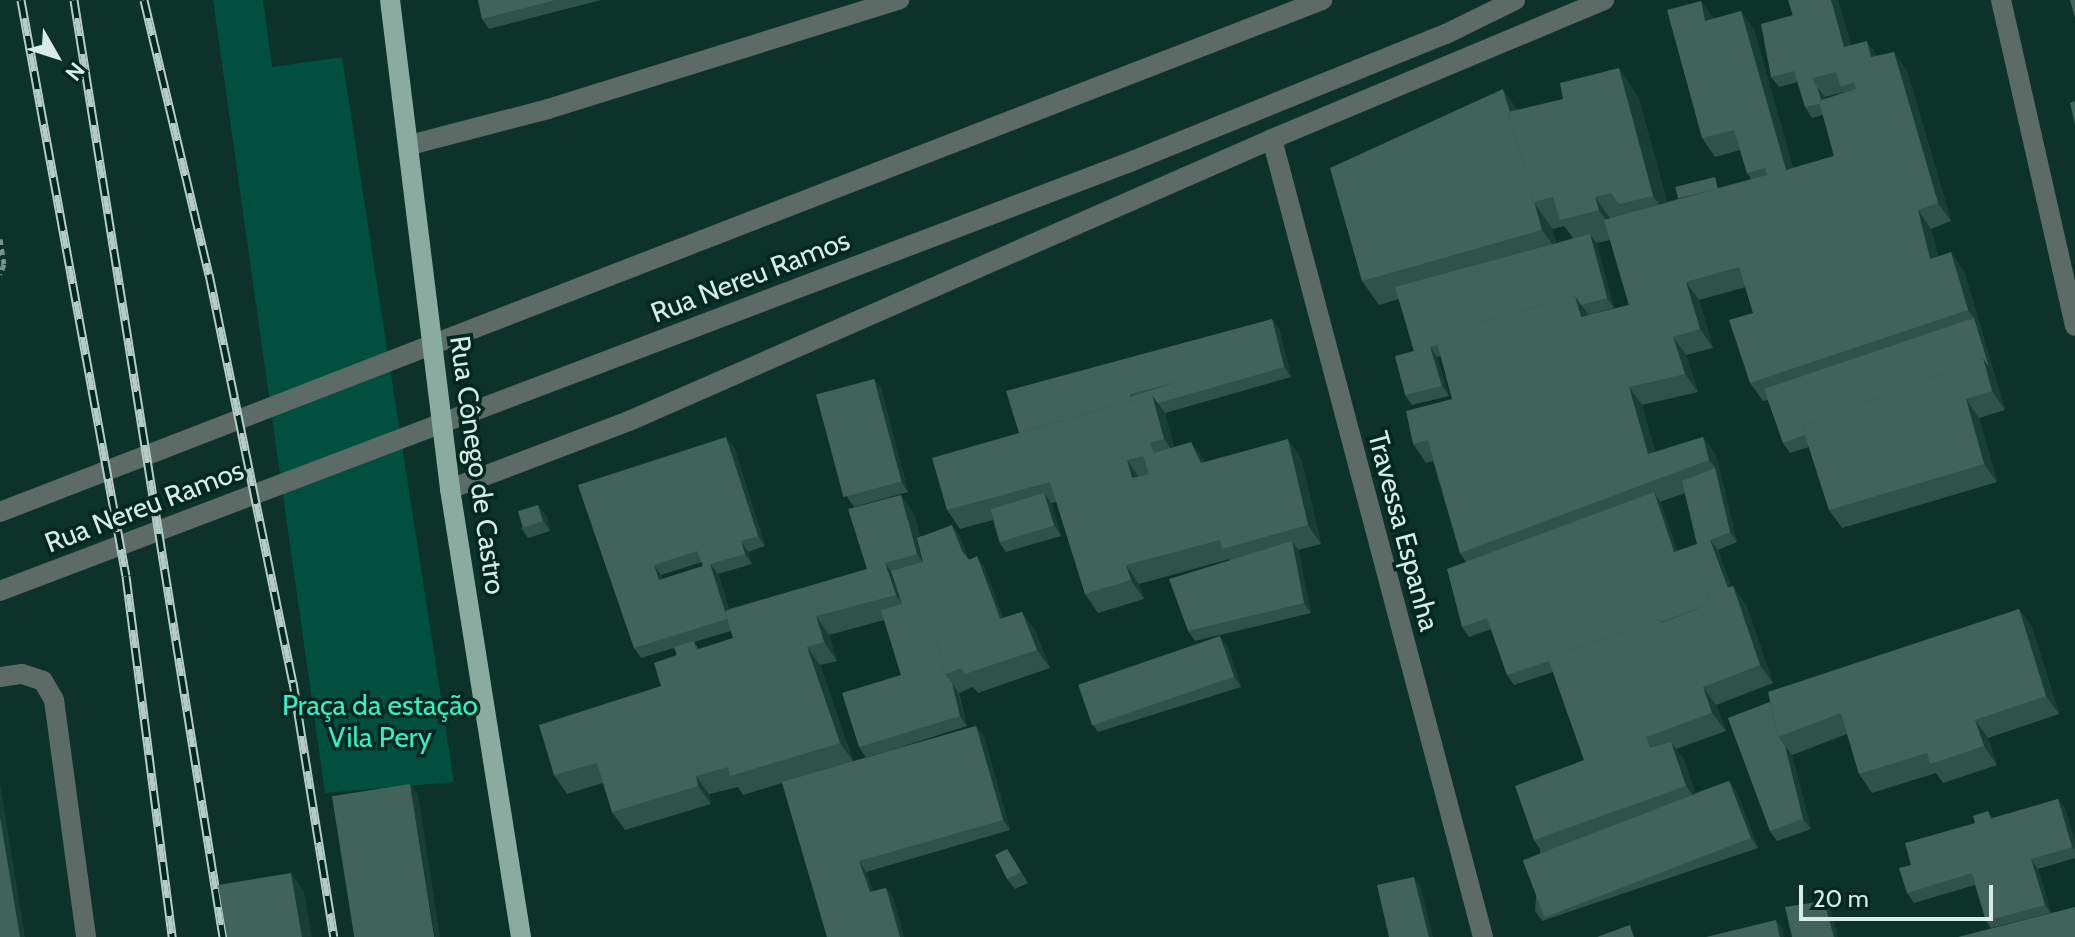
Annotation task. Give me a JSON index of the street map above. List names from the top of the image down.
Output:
{
  "streets": {
    "main road": ["Rua Cônego de Castro"],
    "street": ["Rua Nereu Ramos", "Travessa Espanha"]
  },
  "parks": ["Praça da estação Vila Pery"],
  "scale_bar": "20 m",
  "north": "bottom right"
}
